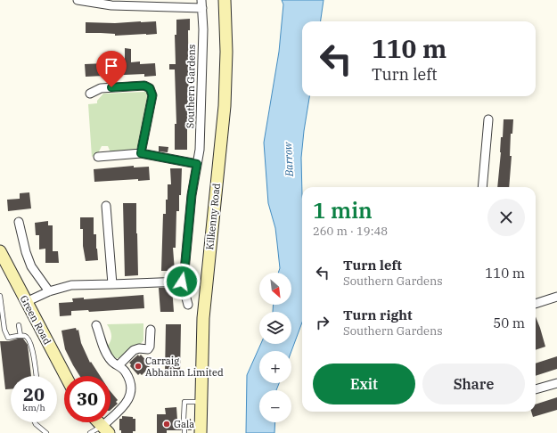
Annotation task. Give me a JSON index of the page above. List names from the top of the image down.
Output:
{
  "streets": {
    "main road": ["Kilkenny Road", "Green Road"],
    "street": ["Southern Gardens"]
  },
  "water": ["Barrow"],
  "places": ["Carraig Abhainn Limited", "Gala"],
  "north": "bottom right",
  "page": {
    "turn": ["110 m", "Turn left"],
    "heading": ["1 min", "260 m · 19:48"],
    "list": [
      {
        "name": "Turn left",
        "note": "Southern Gardens",
        "value": "110 m"
      },
      {
        "name": "Turn right",
        "note": "Southern Gardens",
        "value": "50 m"
      }
    ],
    "map_buttons": ["+", "−"],
    "buttons": ["Exit", "Share"],
    "speed": "20 km/h",
    "limit": "30"
  }
}
